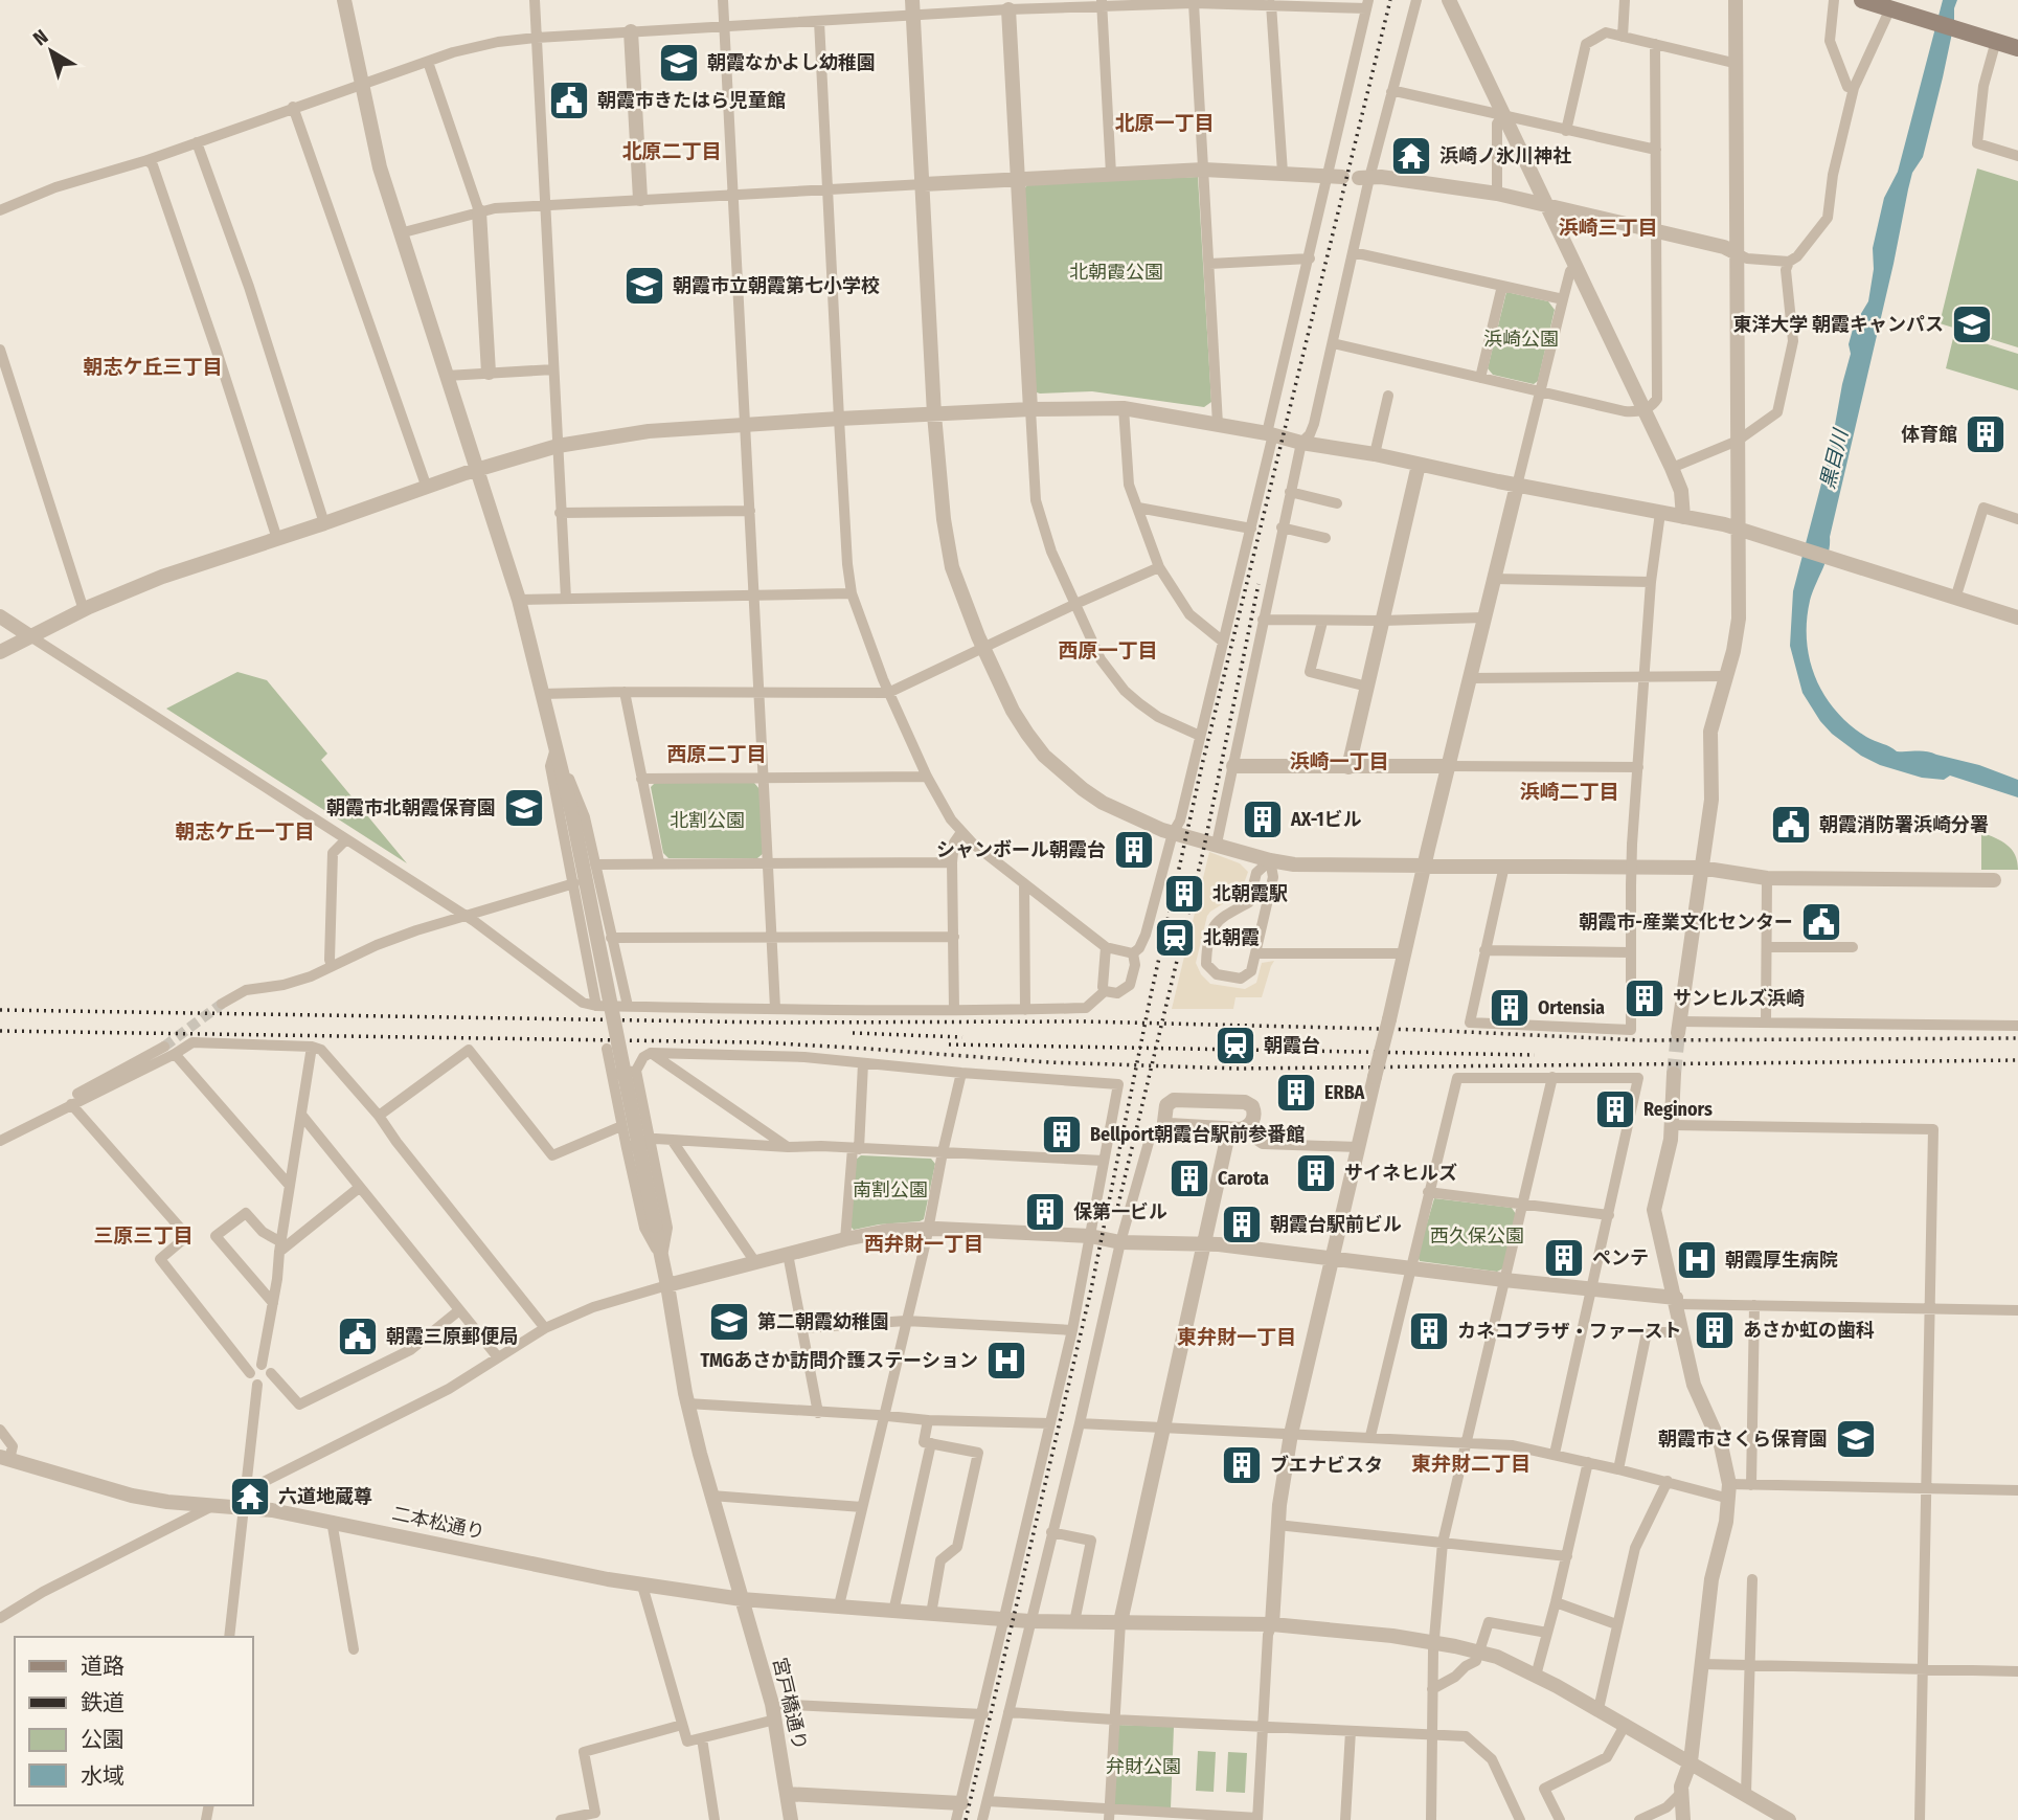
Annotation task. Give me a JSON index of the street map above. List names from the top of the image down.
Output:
{
  "streets": {
    "street": ["二本松通り", "宮戸橋通り"]
  },
  "crossings": [
    ["二本松通り", "宮戸橋通り"]
  ],
  "districts": [
    "北原一丁目",
    "北原二丁目",
    "浜崎三丁目",
    "朝志ケ丘三丁目",
    "西原一丁目",
    "西原二丁目",
    "浜崎一丁目",
    "浜崎二丁目",
    "朝志ケ丘一丁目",
    "三原三丁目",
    "西弁財一丁目",
    "東弁財一丁目",
    "東弁財二丁目"
  ],
  "water": ["黒目川"],
  "parks": [
    "北朝霞公園",
    "浜崎公園",
    "北割公園",
    "南割公園",
    "西久保公園",
    "弁財公園"
  ],
  "places": {
    "school or university": [
      "朝霞なかよし幼稚園",
      "朝霞市立朝霞第七小学校",
      "東洋大学 朝霞キャンパス",
      "朝霞市北朝霞保育園",
      "第二朝霞幼稚園",
      "朝霞市さくら保育園"
    ],
    "public building": [
      "朝霞市きたはら児童館",
      "朝霞消防署浜崎分署",
      "朝霞市-産業文化センター",
      "朝霞三原郵便局"
    ],
    "temple": ["浜崎ノ氷川神社", "六道地蔵尊"],
    "building": [
      "体育館",
      "AX-1ビル",
      "シャンボール朝霞台",
      "北朝霞駅",
      "サンヒルズ浜崎",
      "Ortensia",
      "ERBA",
      "Reginors",
      "Bellport朝霞台駅前参番館",
      "サイネヒルズ",
      "Carota",
      "保第一ビル",
      "朝霞台駅前ビル",
      "ペンテ",
      "あさか虹の歯科",
      "カネコプラザ・ファースト",
      "ブエナビスタ"
    ],
    "station": ["北朝霞", "朝霞台"],
    "hospital": ["朝霞厚生病院", "TMGあさか訪問介護ステーション"]
  },
  "legend": [
    "道路",
    "鉄道",
    "公園",
    "水域"
  ],
  "north": "top left"
}
